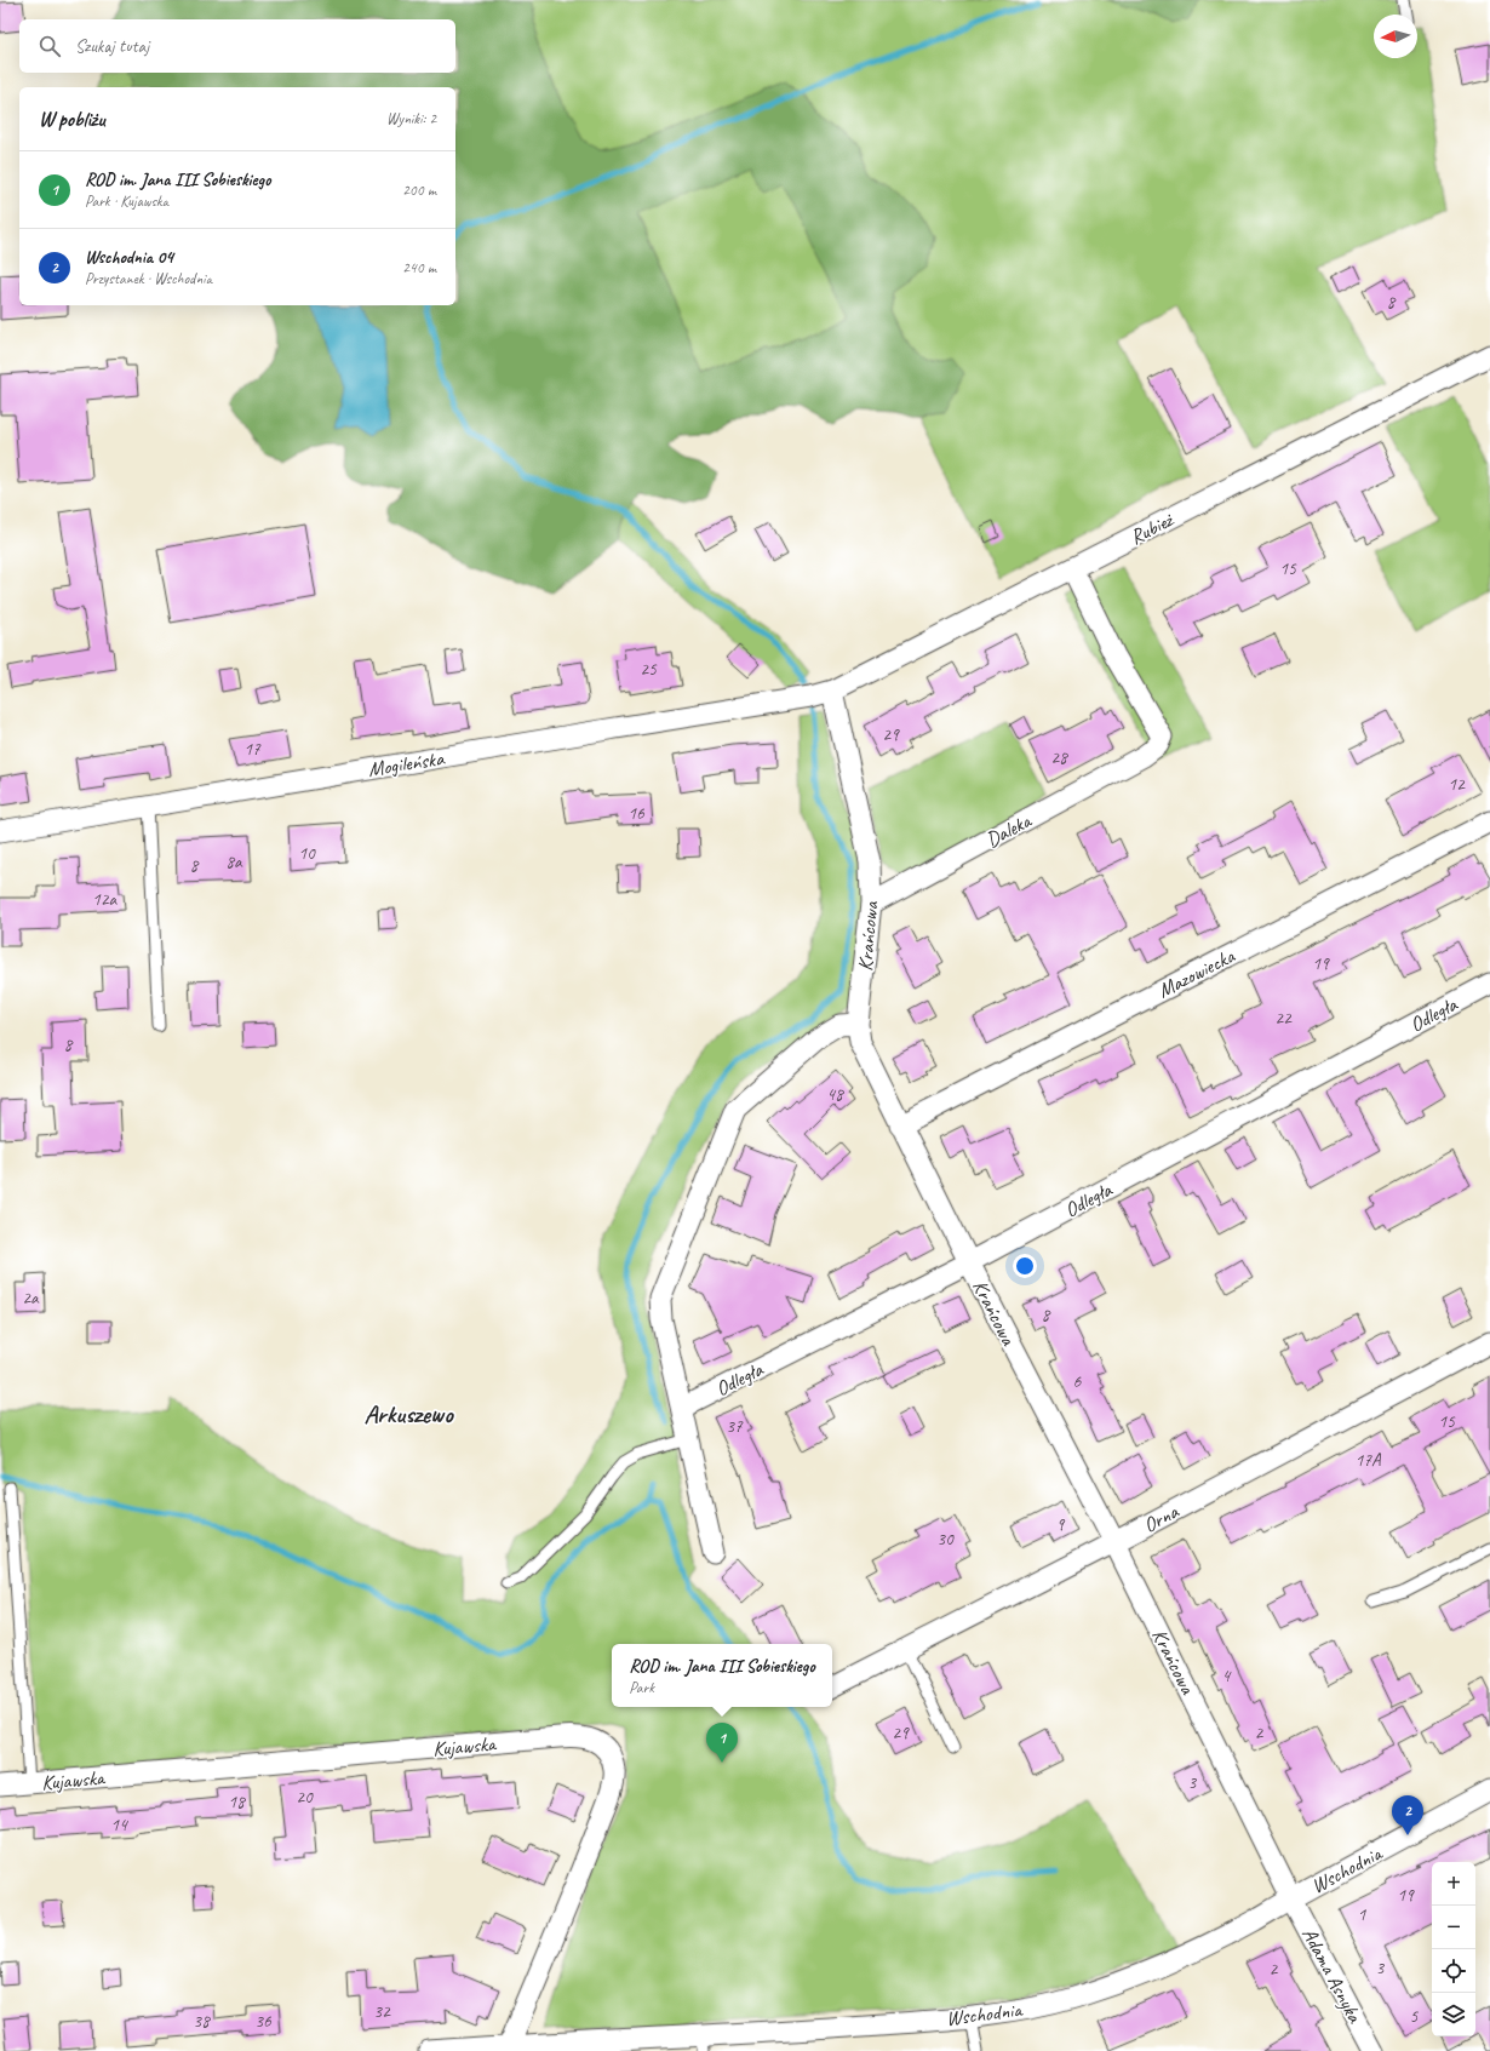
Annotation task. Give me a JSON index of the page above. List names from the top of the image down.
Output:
{
  "streets": {
    "street": [
      "Rubież",
      "Mogileńska",
      "Daleka",
      "Krańcowa",
      "Mazowiecka",
      "Odległa",
      "Orna",
      "Kujawska",
      "Wschodnia",
      "Adama Asnyka"
    ]
  },
  "crossings": [
    ["Rubież", "Mogileńska"],
    ["Rubież", "Daleka"],
    ["Rubież", "Krańcowa"],
    ["Daleka", "Krańcowa"],
    ["Krańcowa", "Mazowiecka"],
    ["Krańcowa", "Odległa"],
    ["Krańcowa", "Orna"],
    ["Krańcowa", "Wschodnia"],
    ["Krańcowa", "Adama Asnyka"],
    ["Kujawska", "Wschodnia"],
    ["Wschodnia", "Adama Asnyka"]
  ],
  "districts": ["Arkuszewo"],
  "house_numbers": [
    "8",
    "15",
    "25",
    "29",
    "17",
    "28",
    "12",
    "16",
    "10",
    "8a",
    "8",
    "12a",
    "19",
    "22",
    "8",
    "48",
    "2a",
    "8",
    "6",
    "15",
    "37",
    "17A",
    "9",
    "30",
    "4",
    "29",
    "2",
    "3",
    "20",
    "18",
    "14",
    "19",
    "1",
    "3",
    "2",
    "32",
    "5",
    "38",
    "36"
  ],
  "north": "left",
  "page": {
    "search": "Szukaj tutaj",
    "heading": ["W pobliżu", "Wyniki: 2"],
    "list": [
      {
        "mark": "1",
        "name": "ROD im. Jana III Sobieskiego",
        "note": "Park · Kujawska",
        "value": "200 m"
      },
      {
        "mark": "2",
        "name": "Wschodnia 04",
        "note": "Przystanek · Wschodnia",
        "value": "240 m"
      }
    ],
    "popup": ["ROD im. Jana III Sobieskiego", "Park"],
    "pins": ["1", "2"],
    "map_buttons": ["+", "−"]
  }
}
